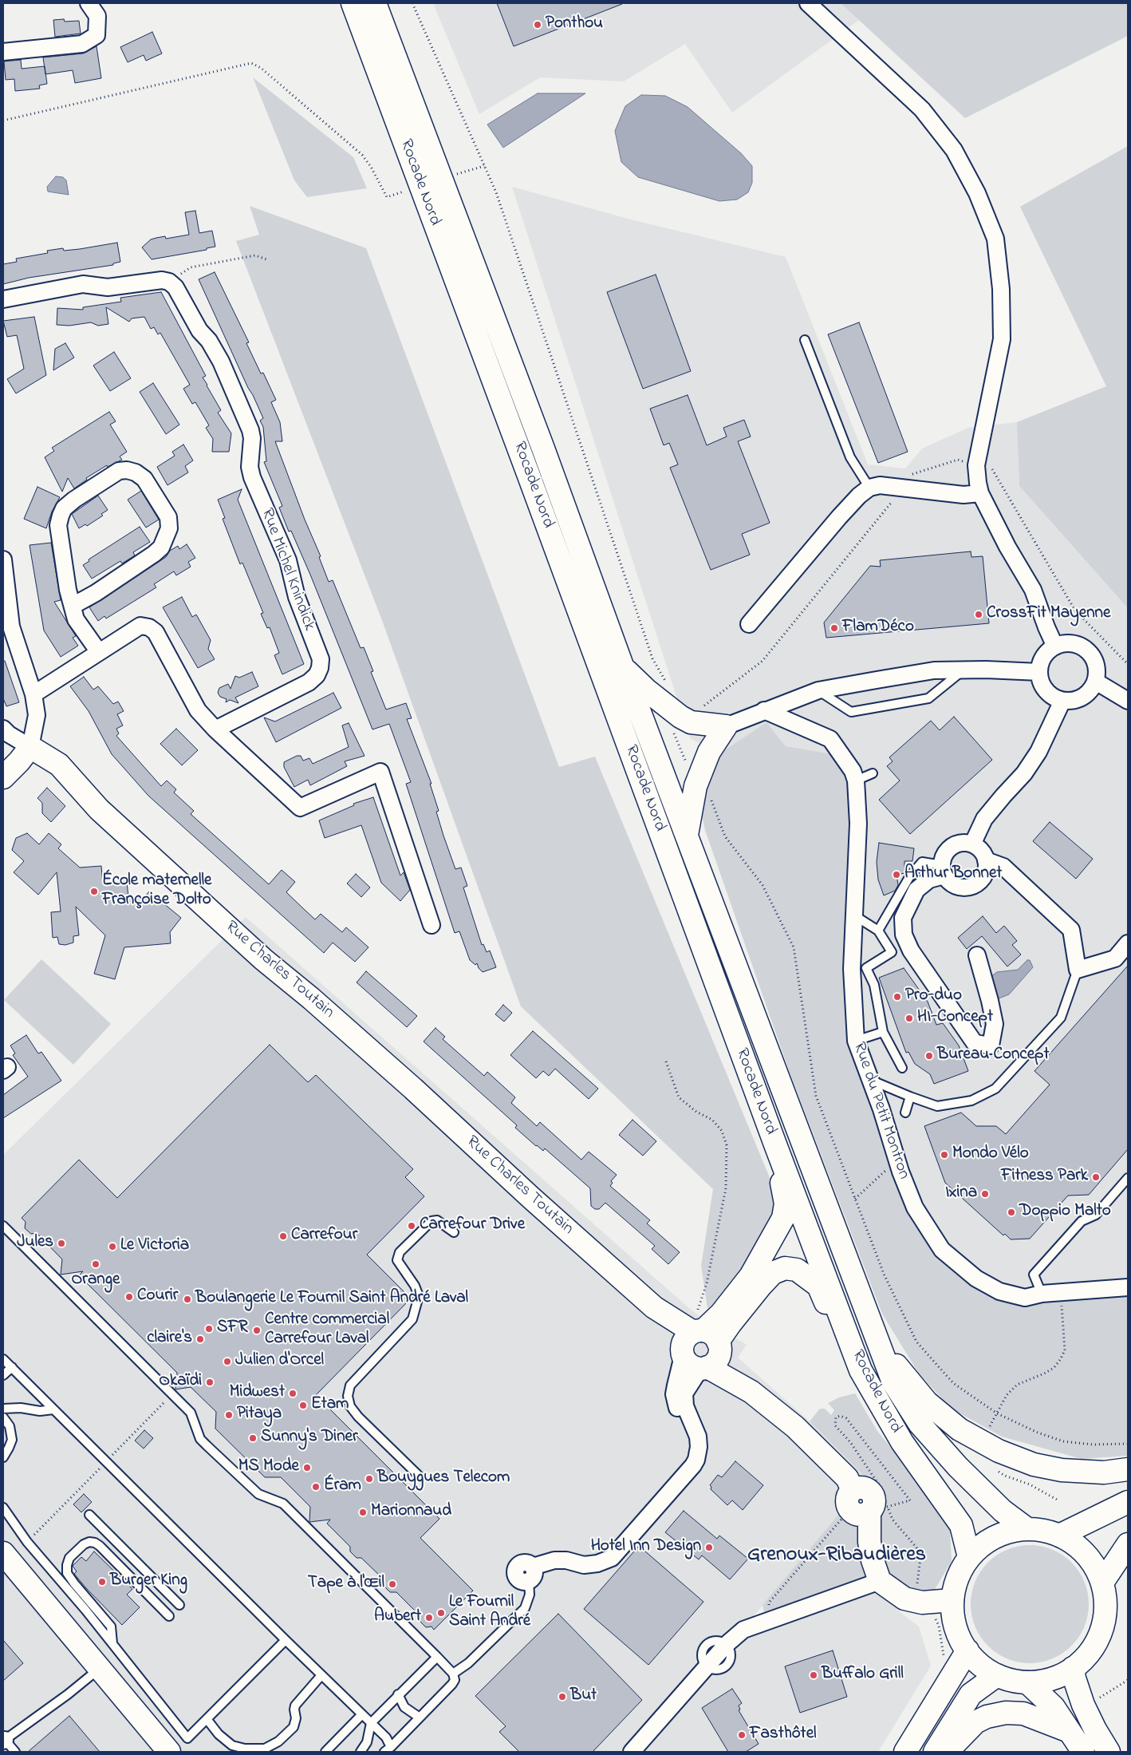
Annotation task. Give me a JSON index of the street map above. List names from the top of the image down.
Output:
{
  "streets": {
    "main road": ["Rocade Nord", "Rue Charles Toutain"],
    "street": ["Rue Michel Knindick", "Rue du Petit Montron"]
  },
  "districts": ["Grenoux-Ribaudières"],
  "places": [
    "Ponthou",
    "CrossFit Mayenne",
    "FlamDéco",
    "Arthur Bonnet",
    "École maternelle Françoise Dolto",
    "Pro-duo",
    "HI-Concept",
    "Bureau Concept",
    "Mondo Vélo",
    "Fitness Park",
    "Ixina",
    "Doppio Malto",
    "Carrefour Drive",
    "Carrefour",
    "Jules",
    "Le Victoria",
    "Orange",
    "Courir",
    "Boulangerie Le Fournil Saint André Laval",
    "SFR",
    "Centre commercial Carrefour Laval",
    "claire's",
    "Julien d'Orcel",
    "Okaïdi",
    "Midwest",
    "Etam",
    "Pitaya",
    "Sunny's Diner",
    "MS Mode",
    "Bouygues Telecom",
    "Éram",
    "Marionnaud",
    "Hotel Inn Design",
    "Burger King",
    "Tape à l'Œil",
    "Le Fournil Saint André",
    "Aubert",
    "Buffalo Grill",
    "But",
    "Fasthôtel"
  ]
}
